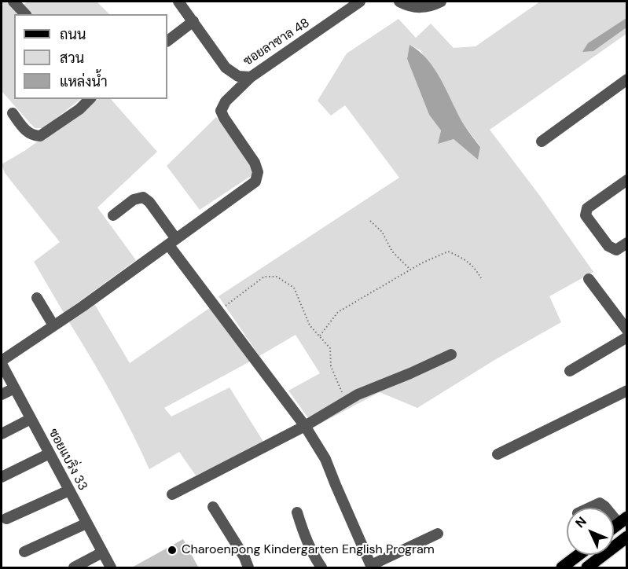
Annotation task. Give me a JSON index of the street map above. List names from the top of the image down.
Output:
{
  "streets": {
    "street": ["ซอยลาซาล 48", "ซอยแบริ่ง 33"]
  },
  "places": ["Charoenpong Kindergarten English Program"],
  "legend": ["ถนน", "สวน", "แหล่งน้ำ"],
  "north": "top left"
}
